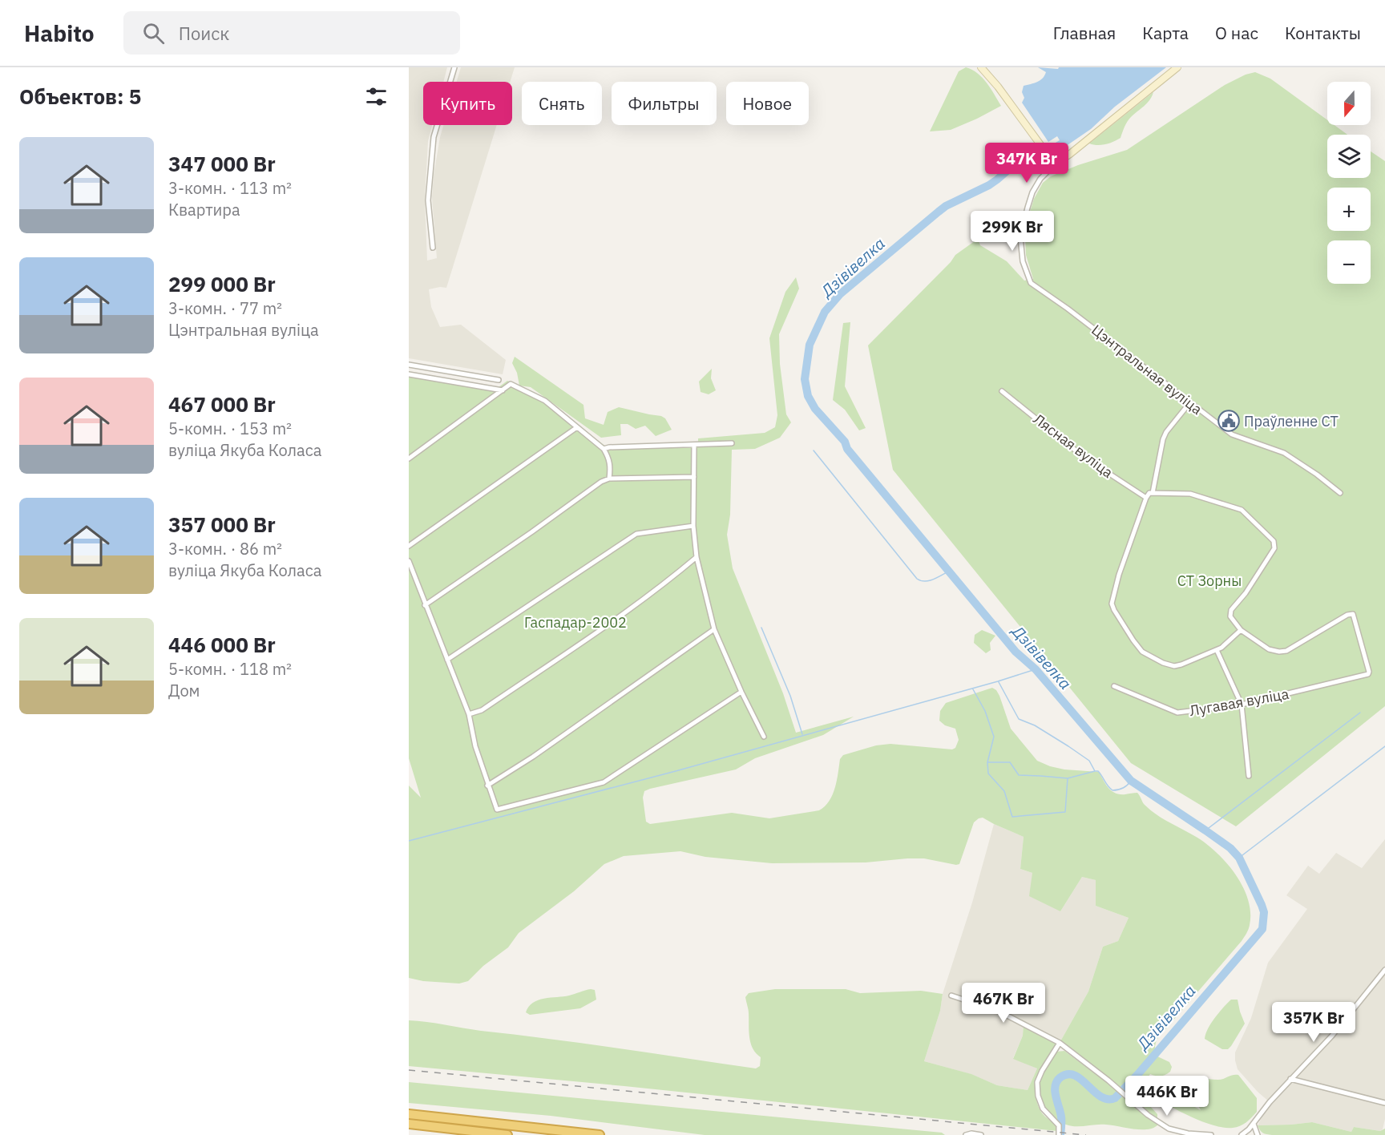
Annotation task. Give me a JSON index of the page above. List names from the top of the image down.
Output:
{
  "streets": {
    "street": ["Цэнтральная вуліца", "Лясная вуліца", "Лугавая вуліца"]
  },
  "water": ["Дзівівелка"],
  "parks": ["СТ Зорны", "Гаспадар-2002"],
  "places": {
    "public building": ["Праўленне СТ"]
  },
  "north": "bottom",
  "page": {
    "header": "Habito",
    "search": "Поиск",
    "nav": [
      "Главная",
      "Карта",
      "О нас",
      "Контакты"
    ],
    "heading": "Объектов: 5",
    "map_buttons": ["+", "−"],
    "chip": [
      "Купить",
      "Снять",
      "Фильтры",
      "Новое"
    ],
    "list": [
      {
        "name": "347 000 Br",
        "note": "3-комн. · 113 m² · Квартира"
      },
      {
        "name": "299 000 Br",
        "note": "3-комн. · 77 m² · Цэнтральная вуліца"
      },
      {
        "name": "467 000 Br",
        "note": "5-комн. · 153 m² · вуліца Якуба Коласа"
      },
      {
        "name": "357 000 Br",
        "note": "3-комн. · 86 m² · вуліца Якуба Коласа"
      },
      {
        "name": "446 000 Br",
        "note": "5-комн. · 118 m² · Дом"
      }
    ],
    "price": [
      "347K Br",
      "299K Br",
      "467K Br",
      "357K Br",
      "446K Br"
    ]
  }
}
